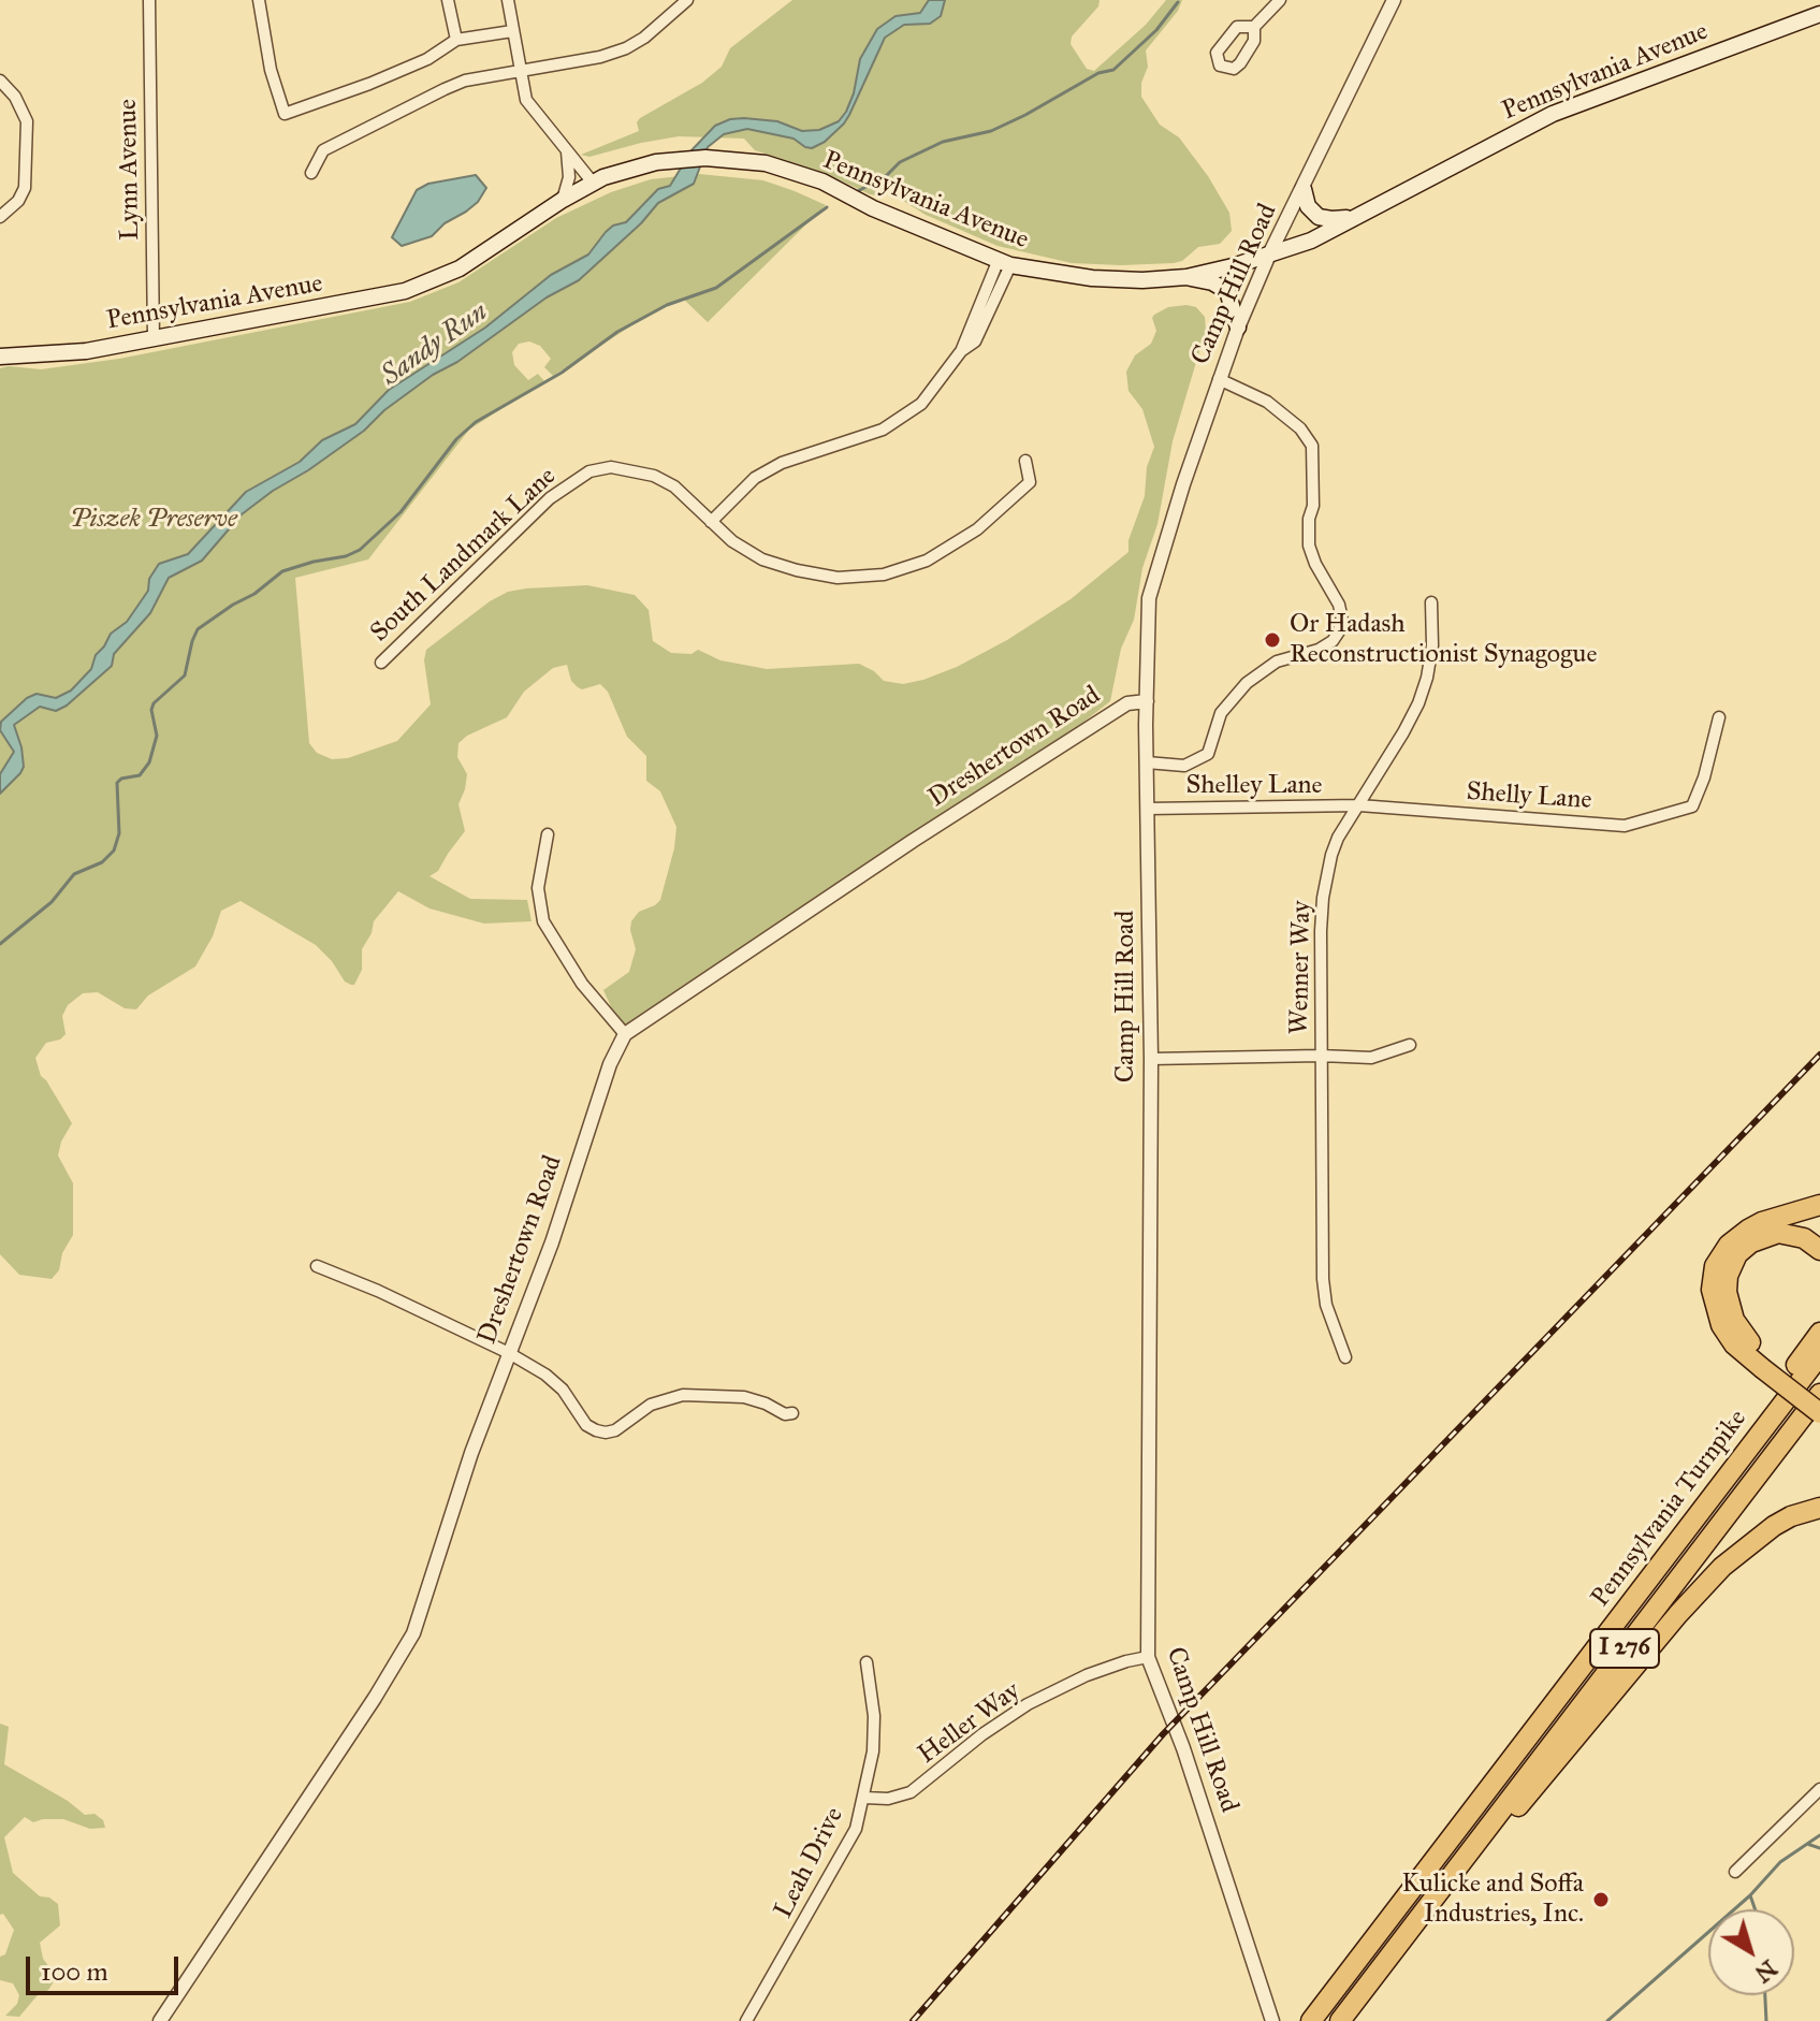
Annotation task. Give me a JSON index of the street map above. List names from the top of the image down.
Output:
{
  "streets": {
    "highway": ["Pennsylvania Turnpike", "I 276"],
    "main road": ["Pennsylvania Avenue"],
    "street": [
      "Lynn Avenue",
      "Camp Hill Road",
      "South Landmark Lane",
      "Dreshertown Road",
      "Shelley Lane",
      "Shelly Lane",
      "Wenner Way",
      "Heller Way",
      "Leah Drive"
    ]
  },
  "crossings": [
    ["Pennsylvania Avenue", "Lynn Avenue"],
    ["Pennsylvania Avenue", "Camp Hill Road"],
    ["Camp Hill Road", "Dreshertown Road"],
    ["Camp Hill Road", "Shelley Lane"],
    ["Camp Hill Road", "Heller Way"],
    ["Shelley Lane", "Shelly Lane"],
    ["Shelley Lane", "Wenner Way"],
    ["Shelly Lane", "Wenner Way"],
    ["Heller Way", "Leah Drive"]
  ],
  "water": ["Sandy Run"],
  "parks": ["Piszek Preserve"],
  "places": ["Or Hadash Reconstructionist Synagogue", "Kulicke and Soffa Industries, Inc."],
  "scale_bar": "100 m",
  "north": "bottom right"
}
